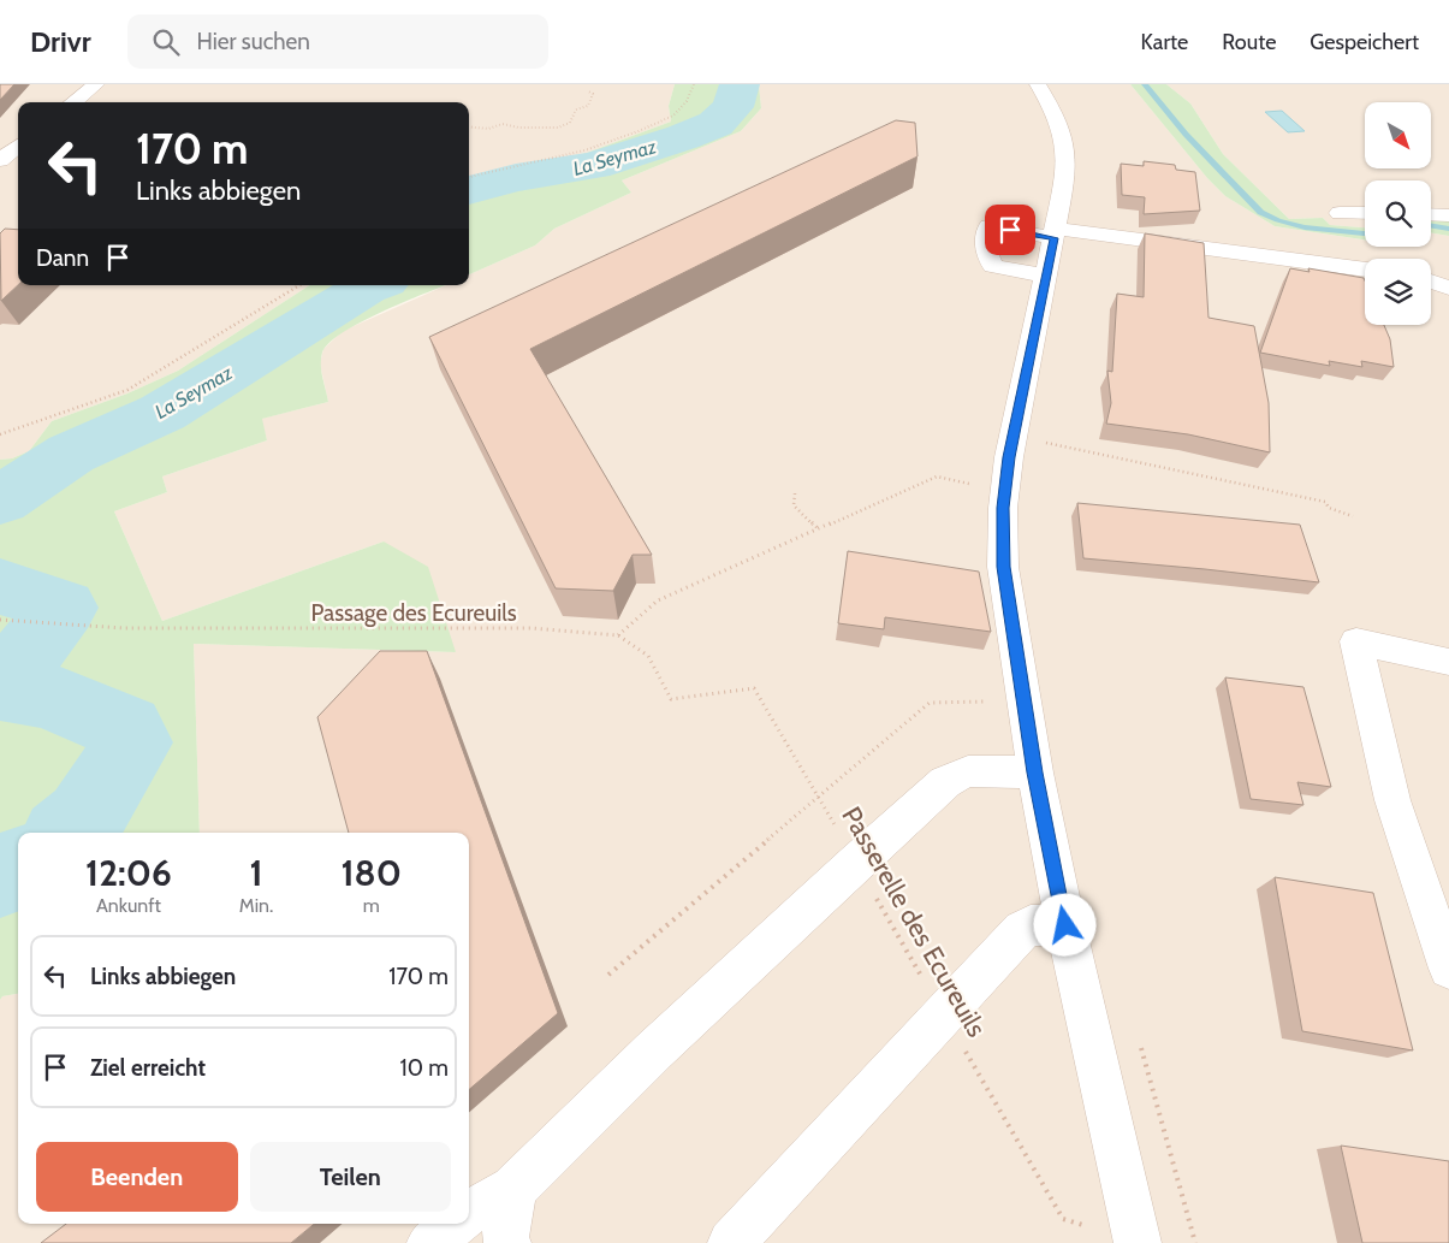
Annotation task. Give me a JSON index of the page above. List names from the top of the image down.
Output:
{
  "streets": {
    "path": ["Passage des Ecureuils", "Passerelle des Ecureuils"]
  },
  "crossings": [
    ["Passage des Ecureuils", "Passerelle des Ecureuils"]
  ],
  "water": ["La Seymaz"],
  "north": "bottom right",
  "page": {
    "header": "Drivr",
    "search": "Hier suchen",
    "nav": ["Karte", "Route", "Gespeichert"],
    "turn": ["170 m", "Links abbiegen"],
    "then": "Dann",
    "eta": [
      "12:06",
      "Ankunft",
      "1",
      "Min.",
      "180",
      "m"
    ],
    "list": [
      {
        "name": "Links abbiegen",
        "value": "170 m"
      },
      {
        "name": "Ziel erreicht",
        "value": "10 m"
      }
    ],
    "buttons": ["Beenden", "Teilen"]
  }
}
